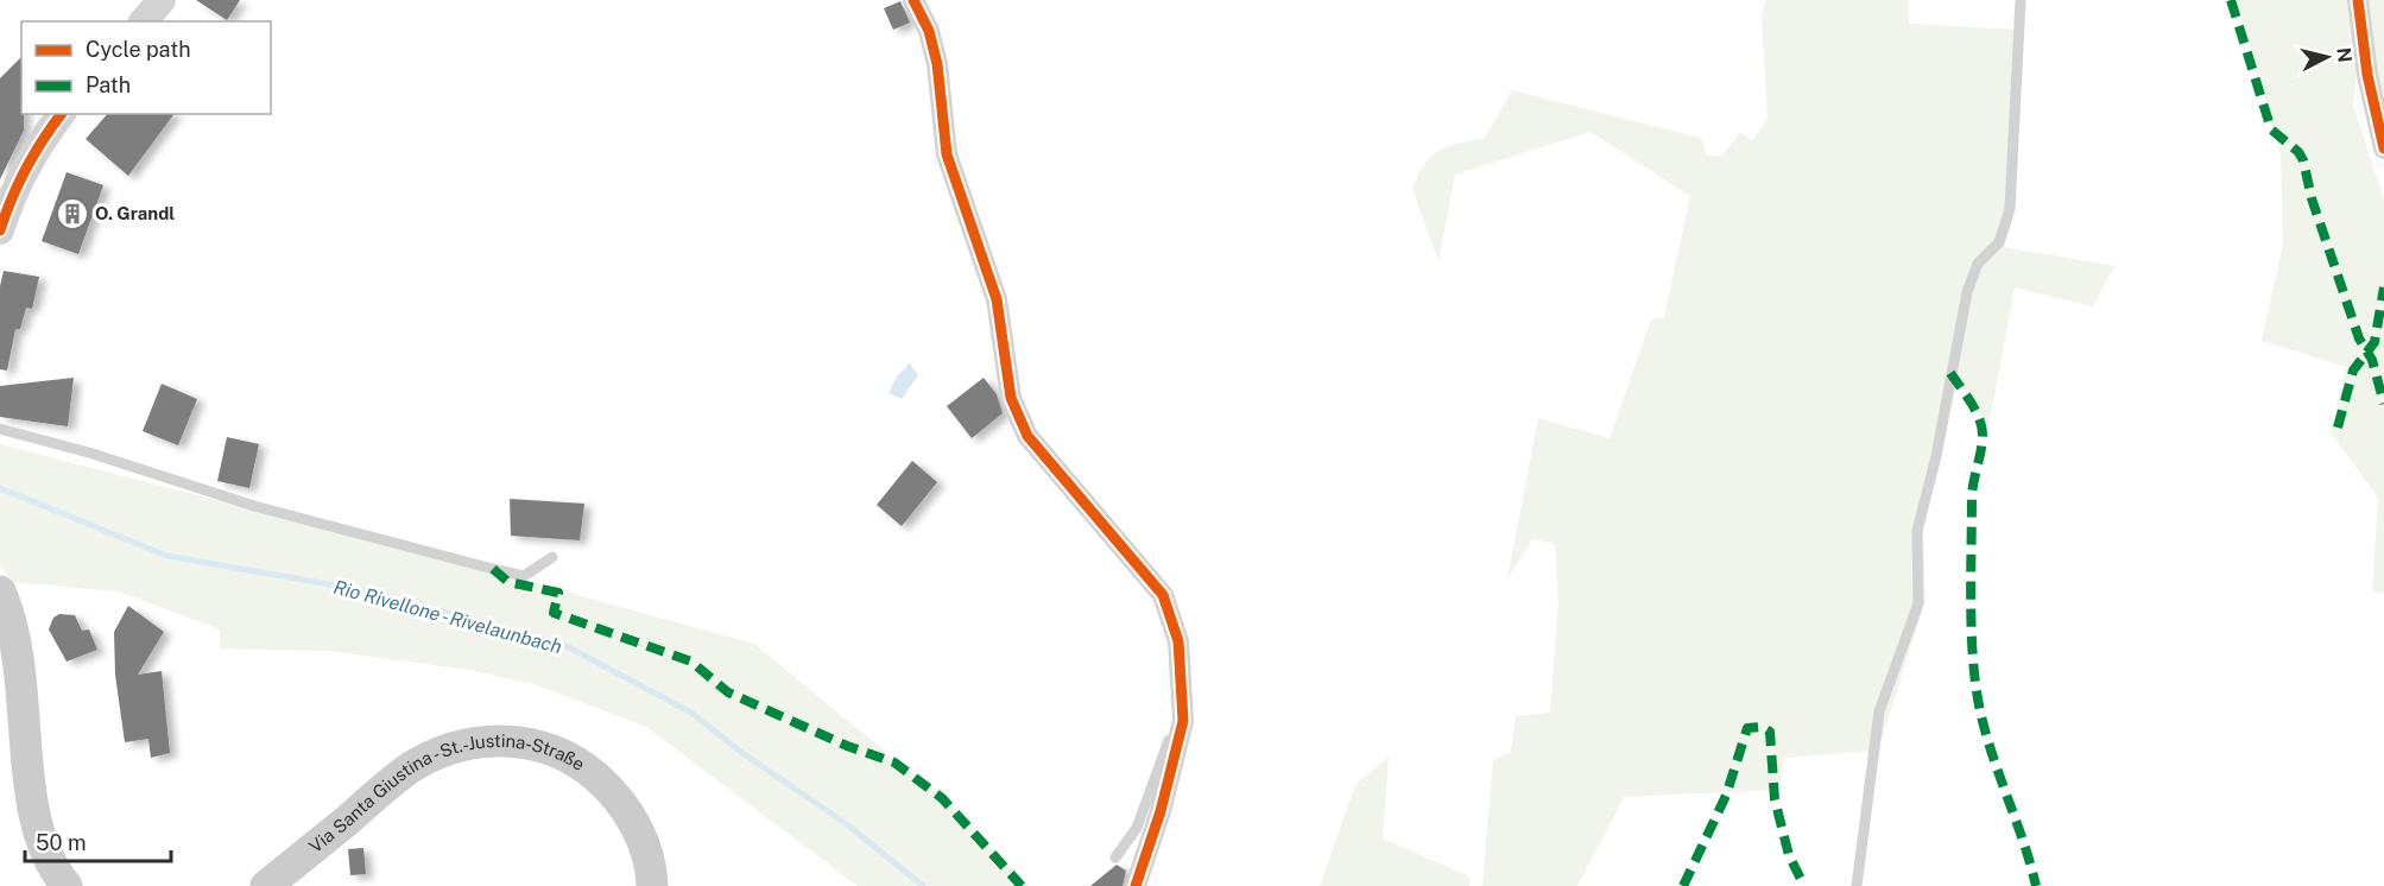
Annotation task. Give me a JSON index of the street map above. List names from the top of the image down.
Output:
{
  "streets": {
    "main road": ["Via Santa Giustina - St.-Justina-Straße"]
  },
  "water": ["Rio Rivellone - Rivelaunbach"],
  "places": {
    "building": ["O. Grandl"]
  },
  "legend": ["Cycle path", "Path"],
  "scale_bar": "50 m",
  "north": "right"
}
